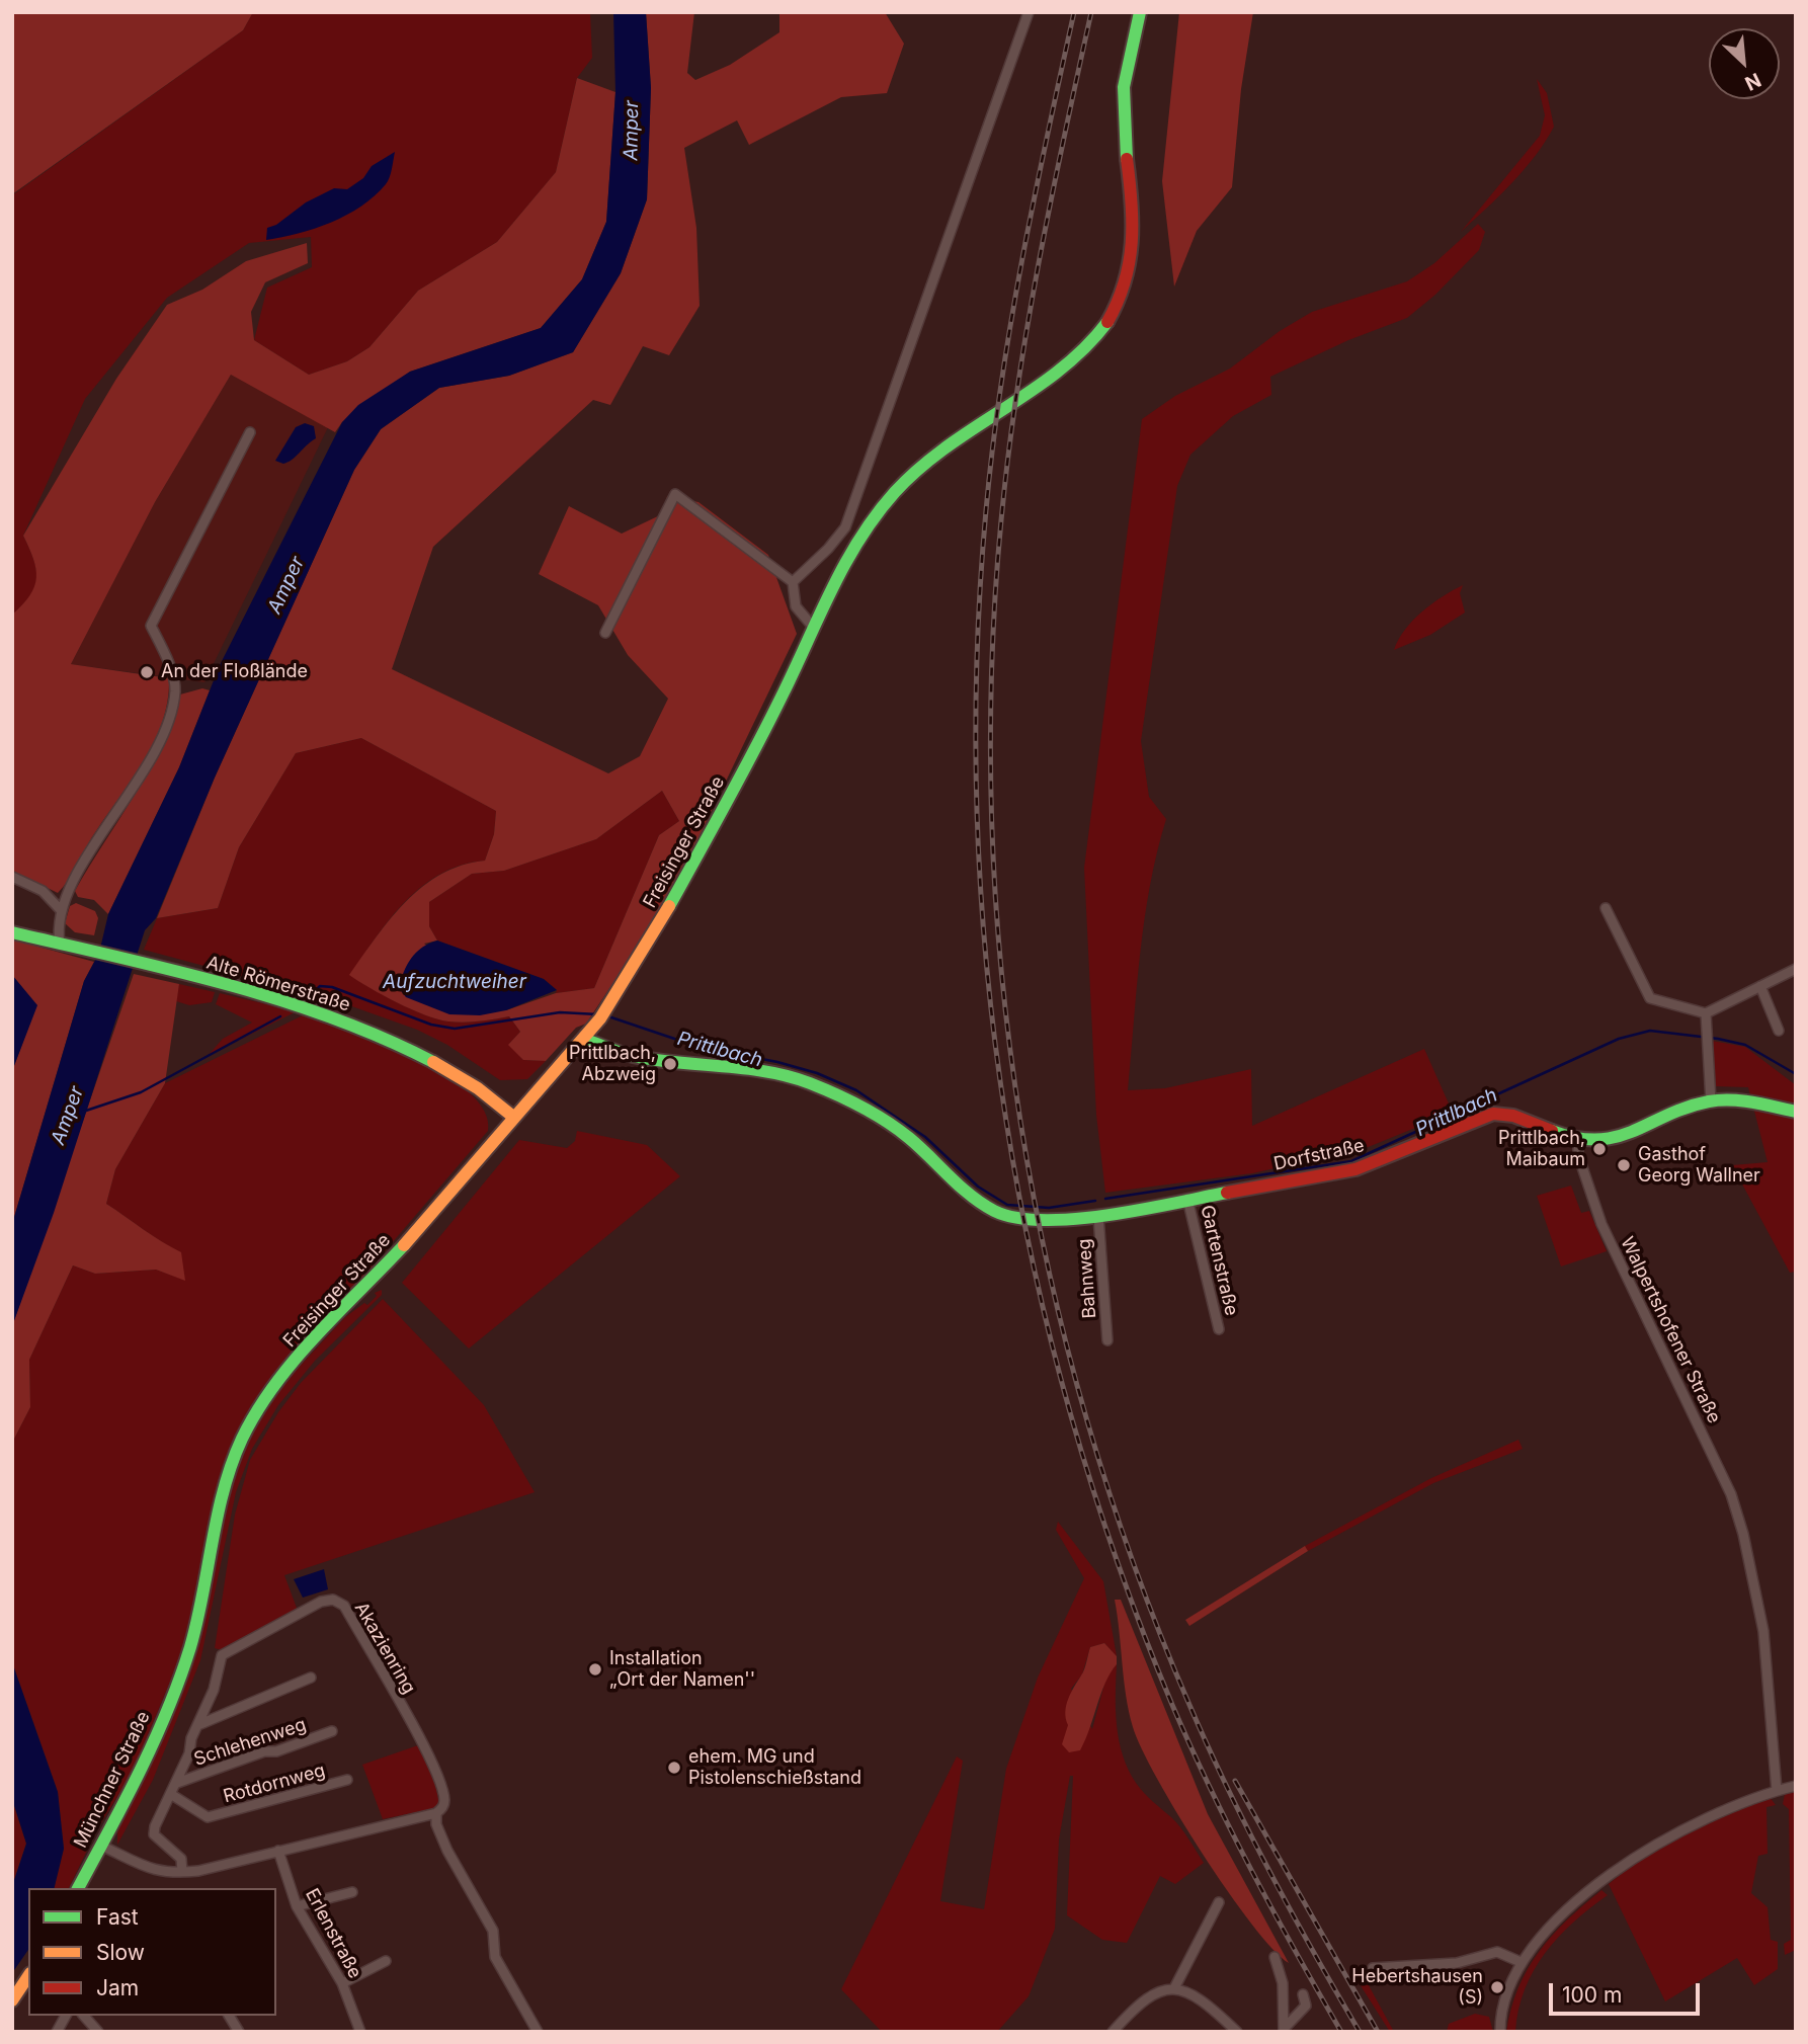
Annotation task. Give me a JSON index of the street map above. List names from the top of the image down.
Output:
{
  "streets": {
    "main road": [
      "Freisinger Straße",
      "Alte Römerstraße",
      "Dorfstraße",
      "Münchner Straße"
    ],
    "street": [
      "Gartenstraße",
      "Bahnweg",
      "Walpertshofener Straße",
      "Akazienring",
      "Schlehenweg",
      "Rotdornweg",
      "Erlenstraße"
    ]
  },
  "crossings": [
    ["Freisinger Straße", "Alte Römerstraße"],
    ["Freisinger Straße", "Dorfstraße"],
    ["Freisinger Straße", "Münchner Straße"],
    ["Dorfstraße", "Gartenstraße"],
    ["Dorfstraße", "Bahnweg"],
    ["Dorfstraße", "Walpertshofener Straße"],
    ["Akazienring", "Schlehenweg"],
    ["Akazienring", "Rotdornweg"]
  ],
  "water": ["Amper", "Aufzuchtweiher", "Prittlbach"],
  "places": [
    "An der Floßlände",
    "Prittlbach, Abzweig",
    "Prittlbach, Maibaum",
    "Gasthof Georg Wallner",
    "Installation „Ort der Namen''",
    "ehem. MG und Pistolenschießstand",
    "Hebertshausen (S)"
  ],
  "legend": ["Fast", "Slow", "Jam"],
  "scale_bar": "100 m",
  "north": "bottom right"
}
